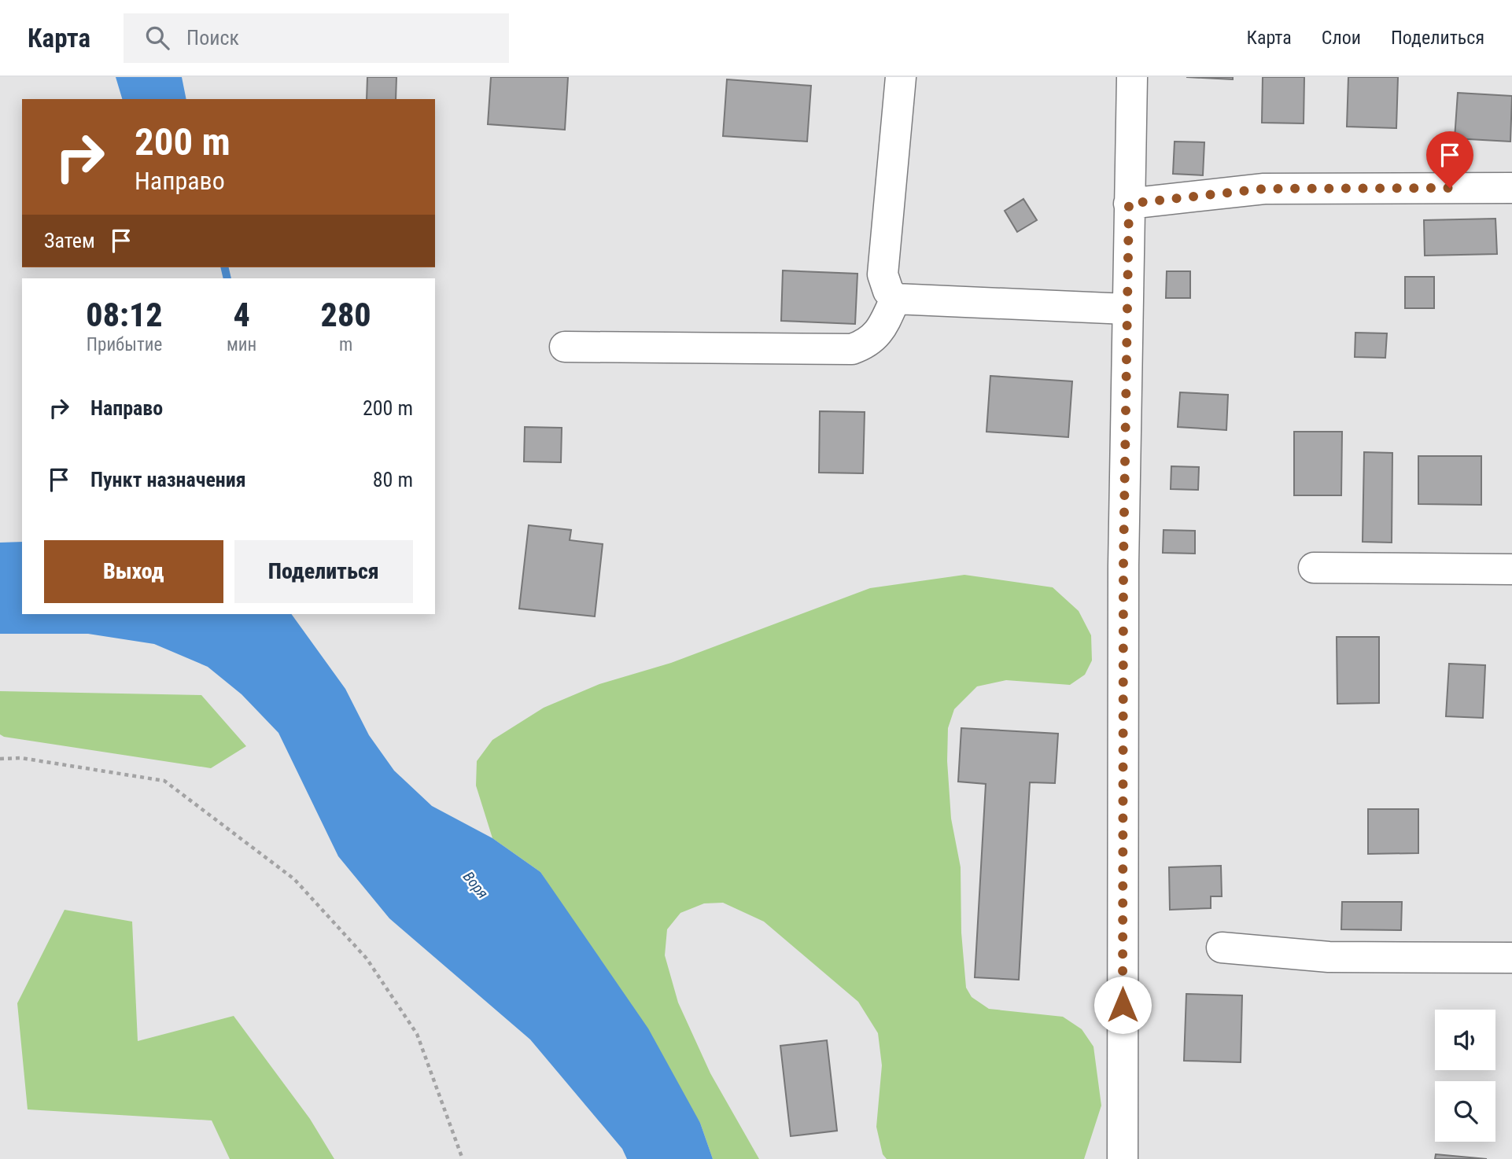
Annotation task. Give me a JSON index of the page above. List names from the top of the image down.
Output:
{
  "water": ["Воря"],
  "page": {
    "header": "Карта",
    "search": "Поиск",
    "nav": ["Карта", "Слои", "Поделиться"],
    "turn": ["200 m", "Направо"],
    "then": "Затем",
    "eta": [
      "08:12",
      "Прибытие",
      "4",
      "мин",
      "280",
      "m"
    ],
    "list": [
      {
        "name": "Направо",
        "value": "200 m"
      },
      {
        "name": "Пункт назначения",
        "value": "80 m"
      }
    ],
    "buttons": ["Выход", "Поделиться"]
  }
}
